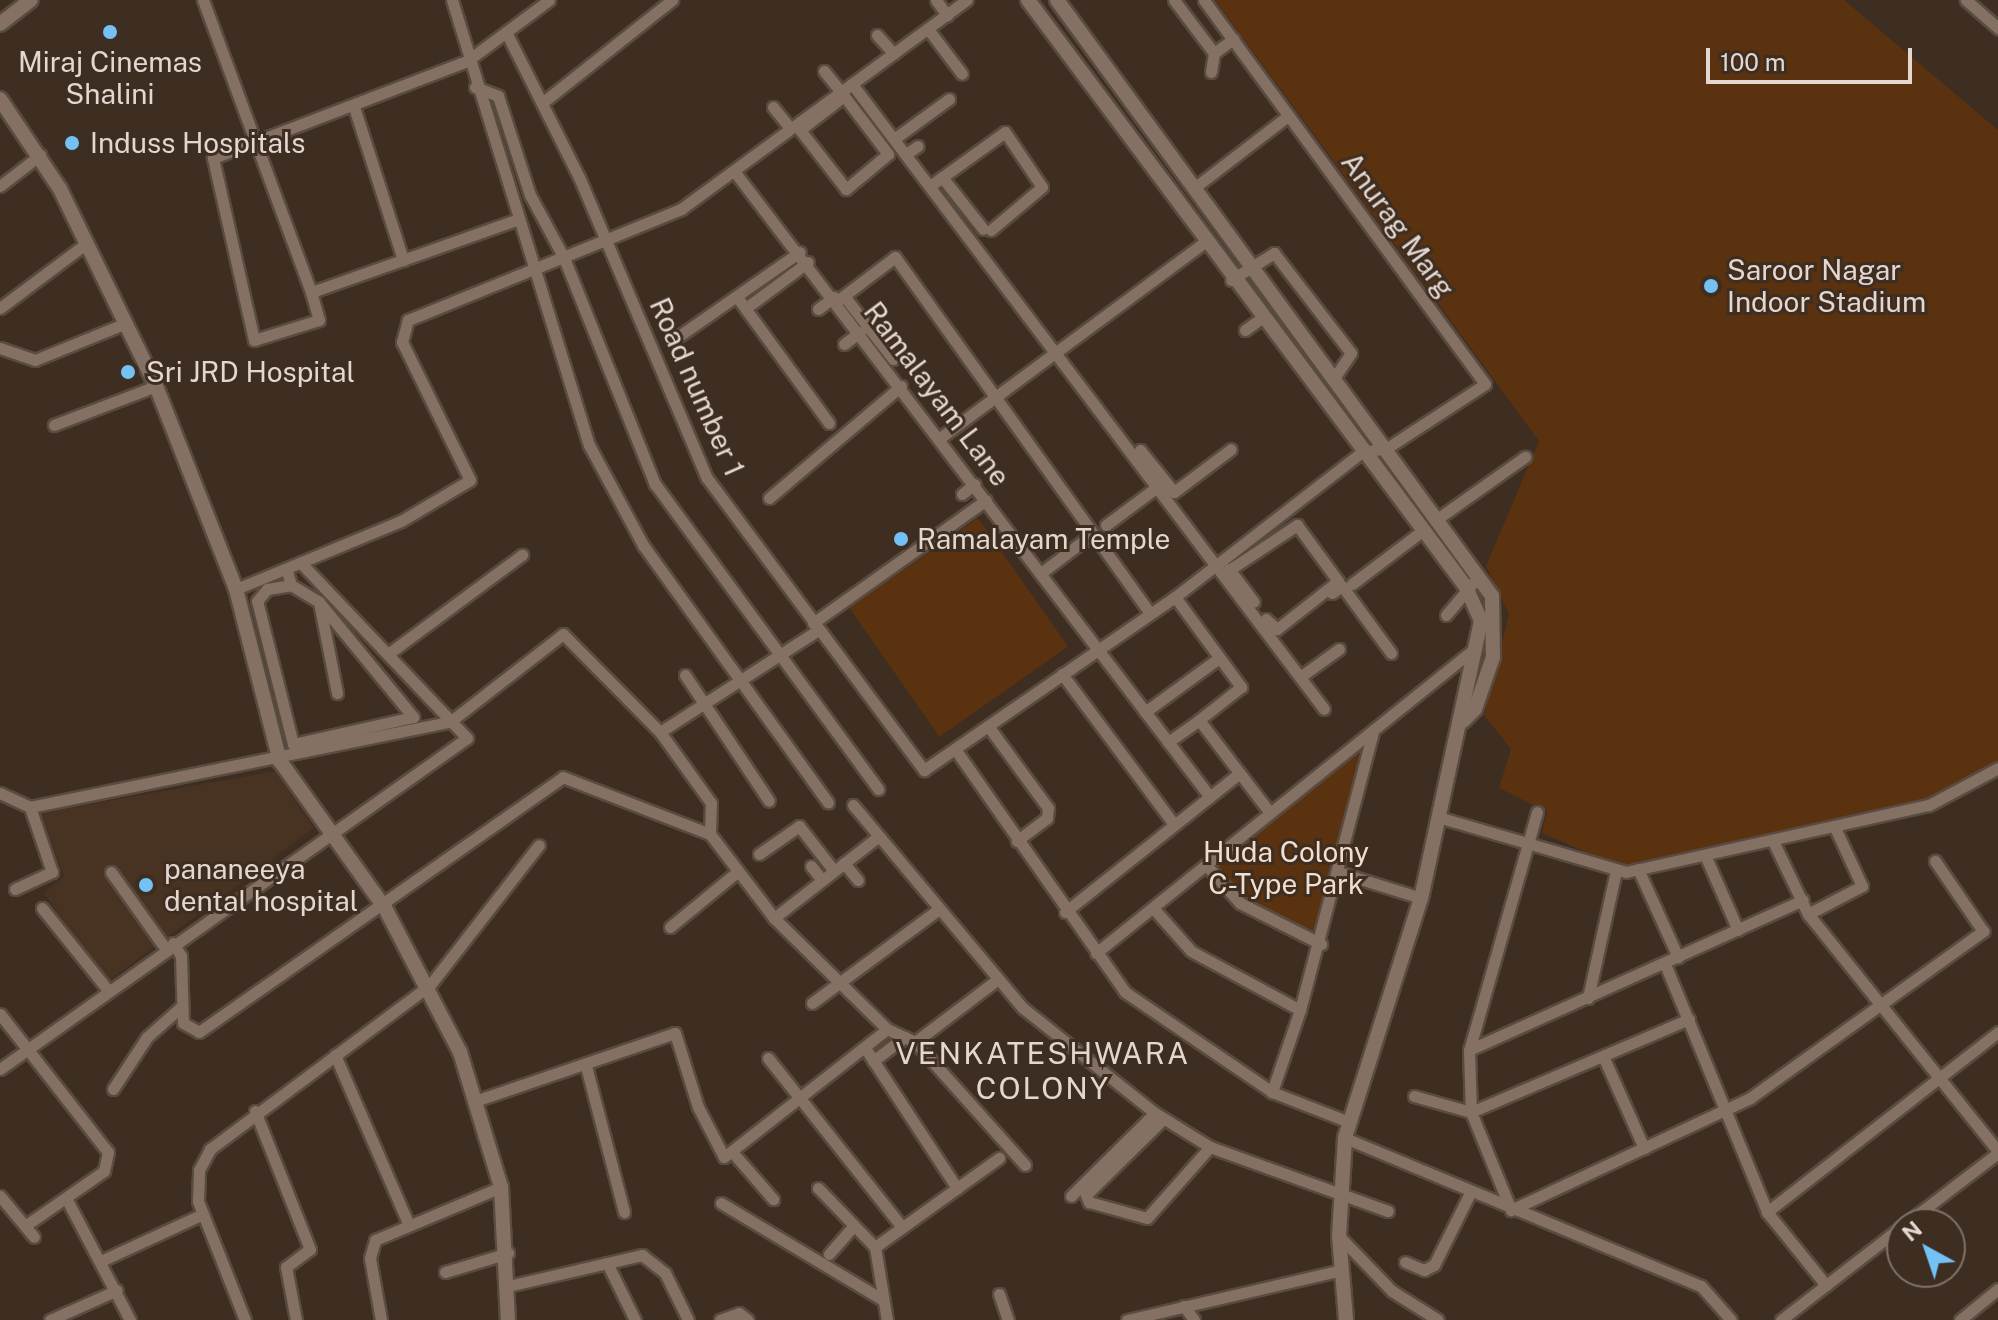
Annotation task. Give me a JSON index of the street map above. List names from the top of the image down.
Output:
{
  "streets": {
    "street": ["Anurag Marg", "Road number 1", "Ramalayam Lane"]
  },
  "districts": ["VENKATESHWARA COLONY"],
  "parks": ["Huda Colony C-Type Park"],
  "places": [
    "Miraj Cinemas Shalini",
    "Induss Hospitals",
    "Saroor Nagar Indoor Stadium",
    "Sri JRD Hospital",
    "Ramalayam Temple",
    "pananeeya dental hospital"
  ],
  "scale_bar": "100 m",
  "north": "top left"
}
